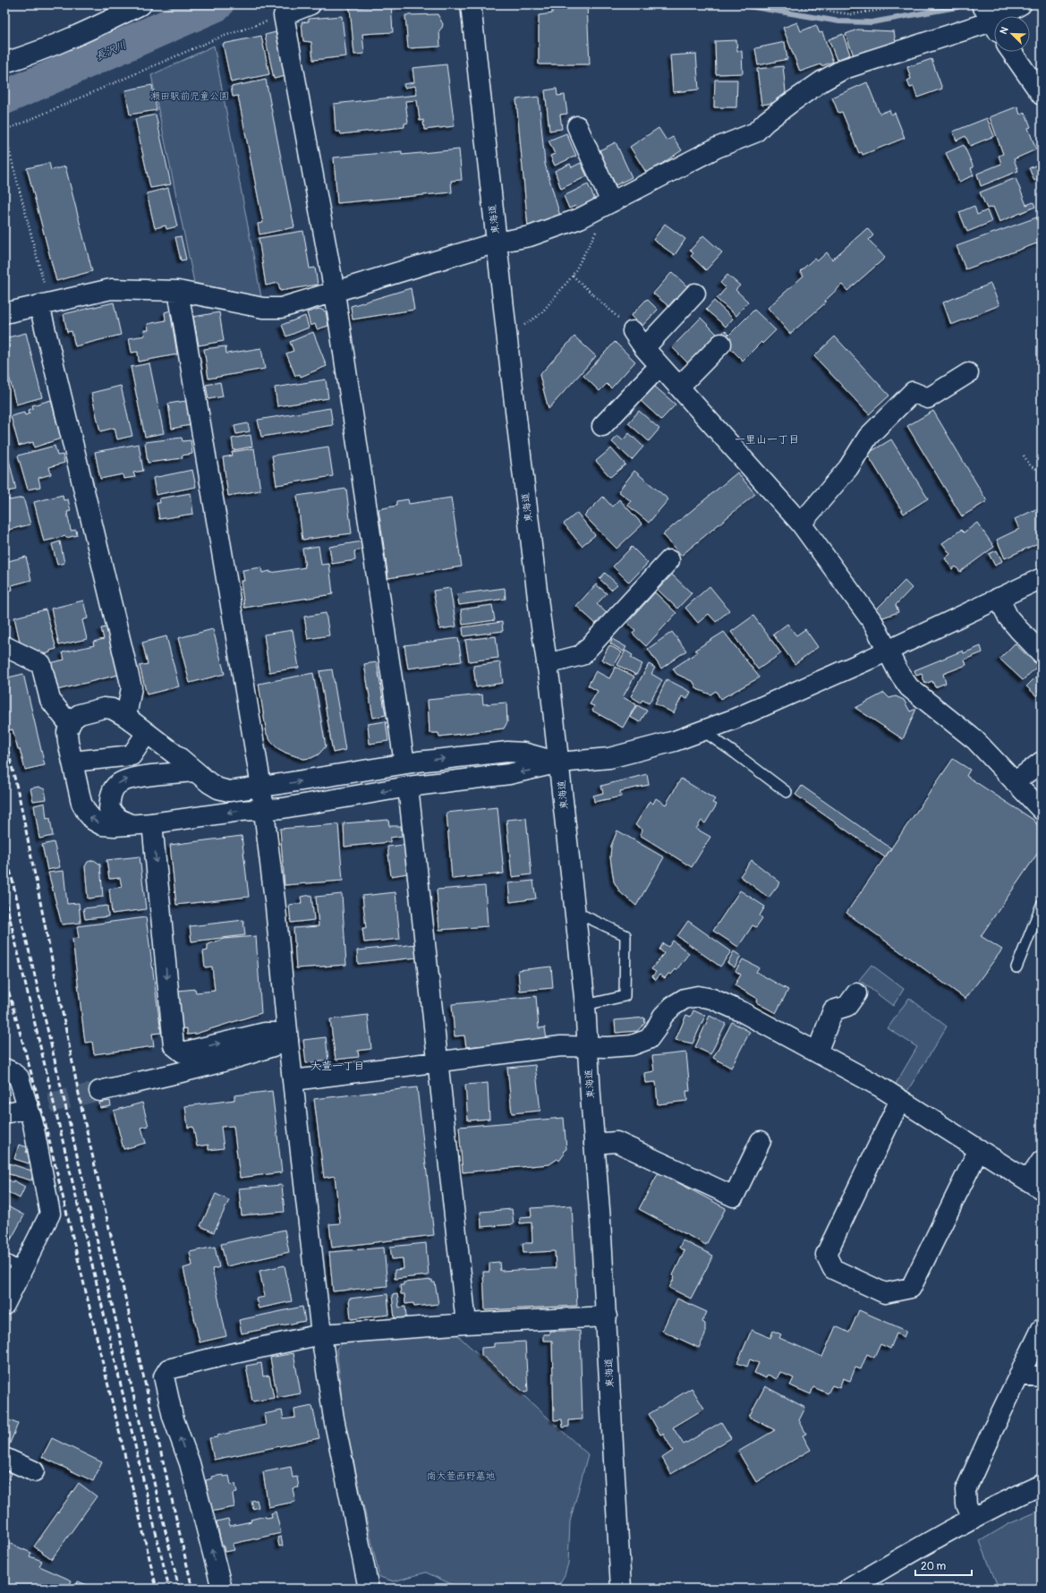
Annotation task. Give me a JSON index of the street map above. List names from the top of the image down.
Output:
{
  "streets": {
    "main road": ["東海道"]
  },
  "districts": ["一里山一丁目", "大萱一丁目"],
  "water": ["長沢川"],
  "parks": ["瀬田駅前児童公園", "南大萱西野墓地"],
  "scale_bar": "20 m",
  "north": "top left"
}
